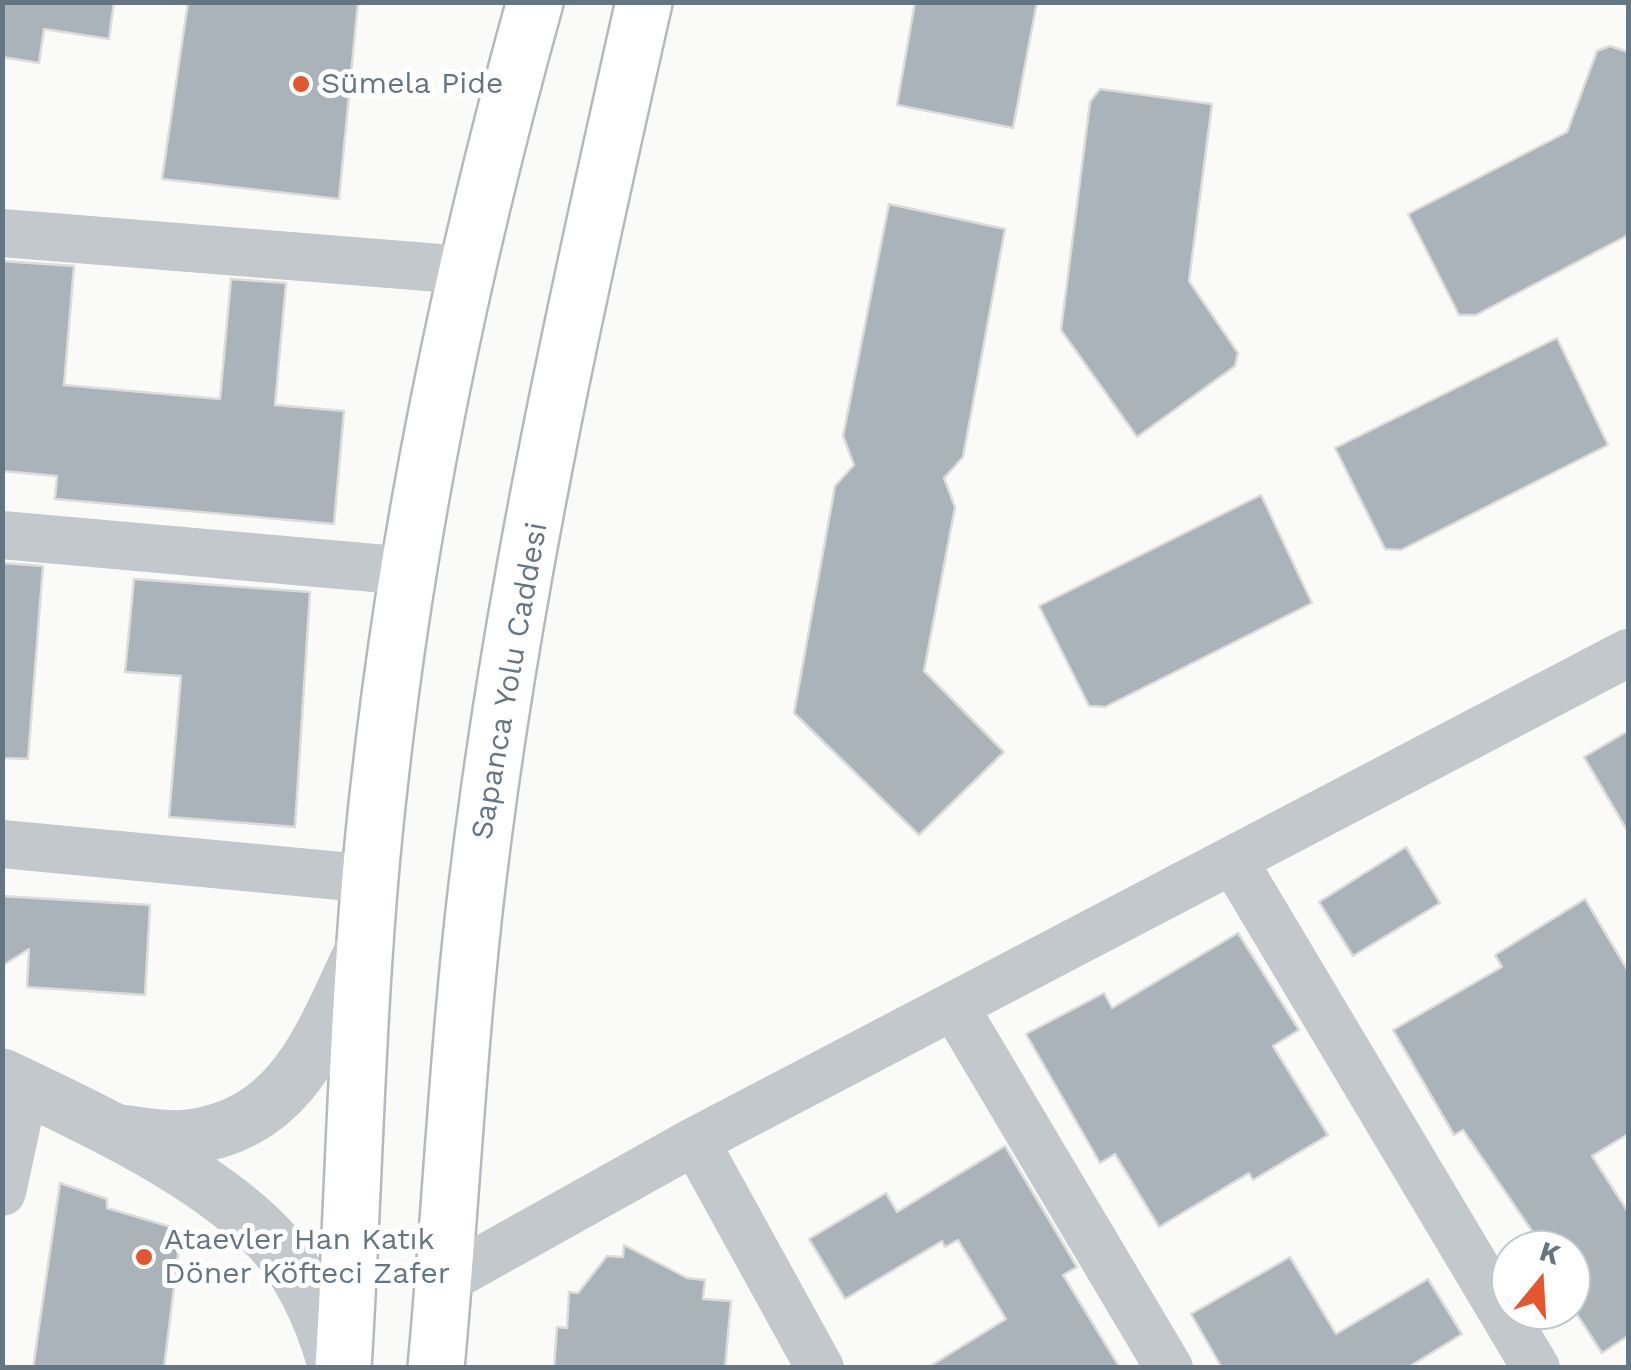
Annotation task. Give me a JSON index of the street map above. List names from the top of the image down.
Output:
{
  "streets": {
    "highway": ["Sapanca Yolu Caddesi"]
  },
  "places": ["Sümela Pide", "Ataevler Han Katık Döner Köfteci Zafer"],
  "north": "top"
}
